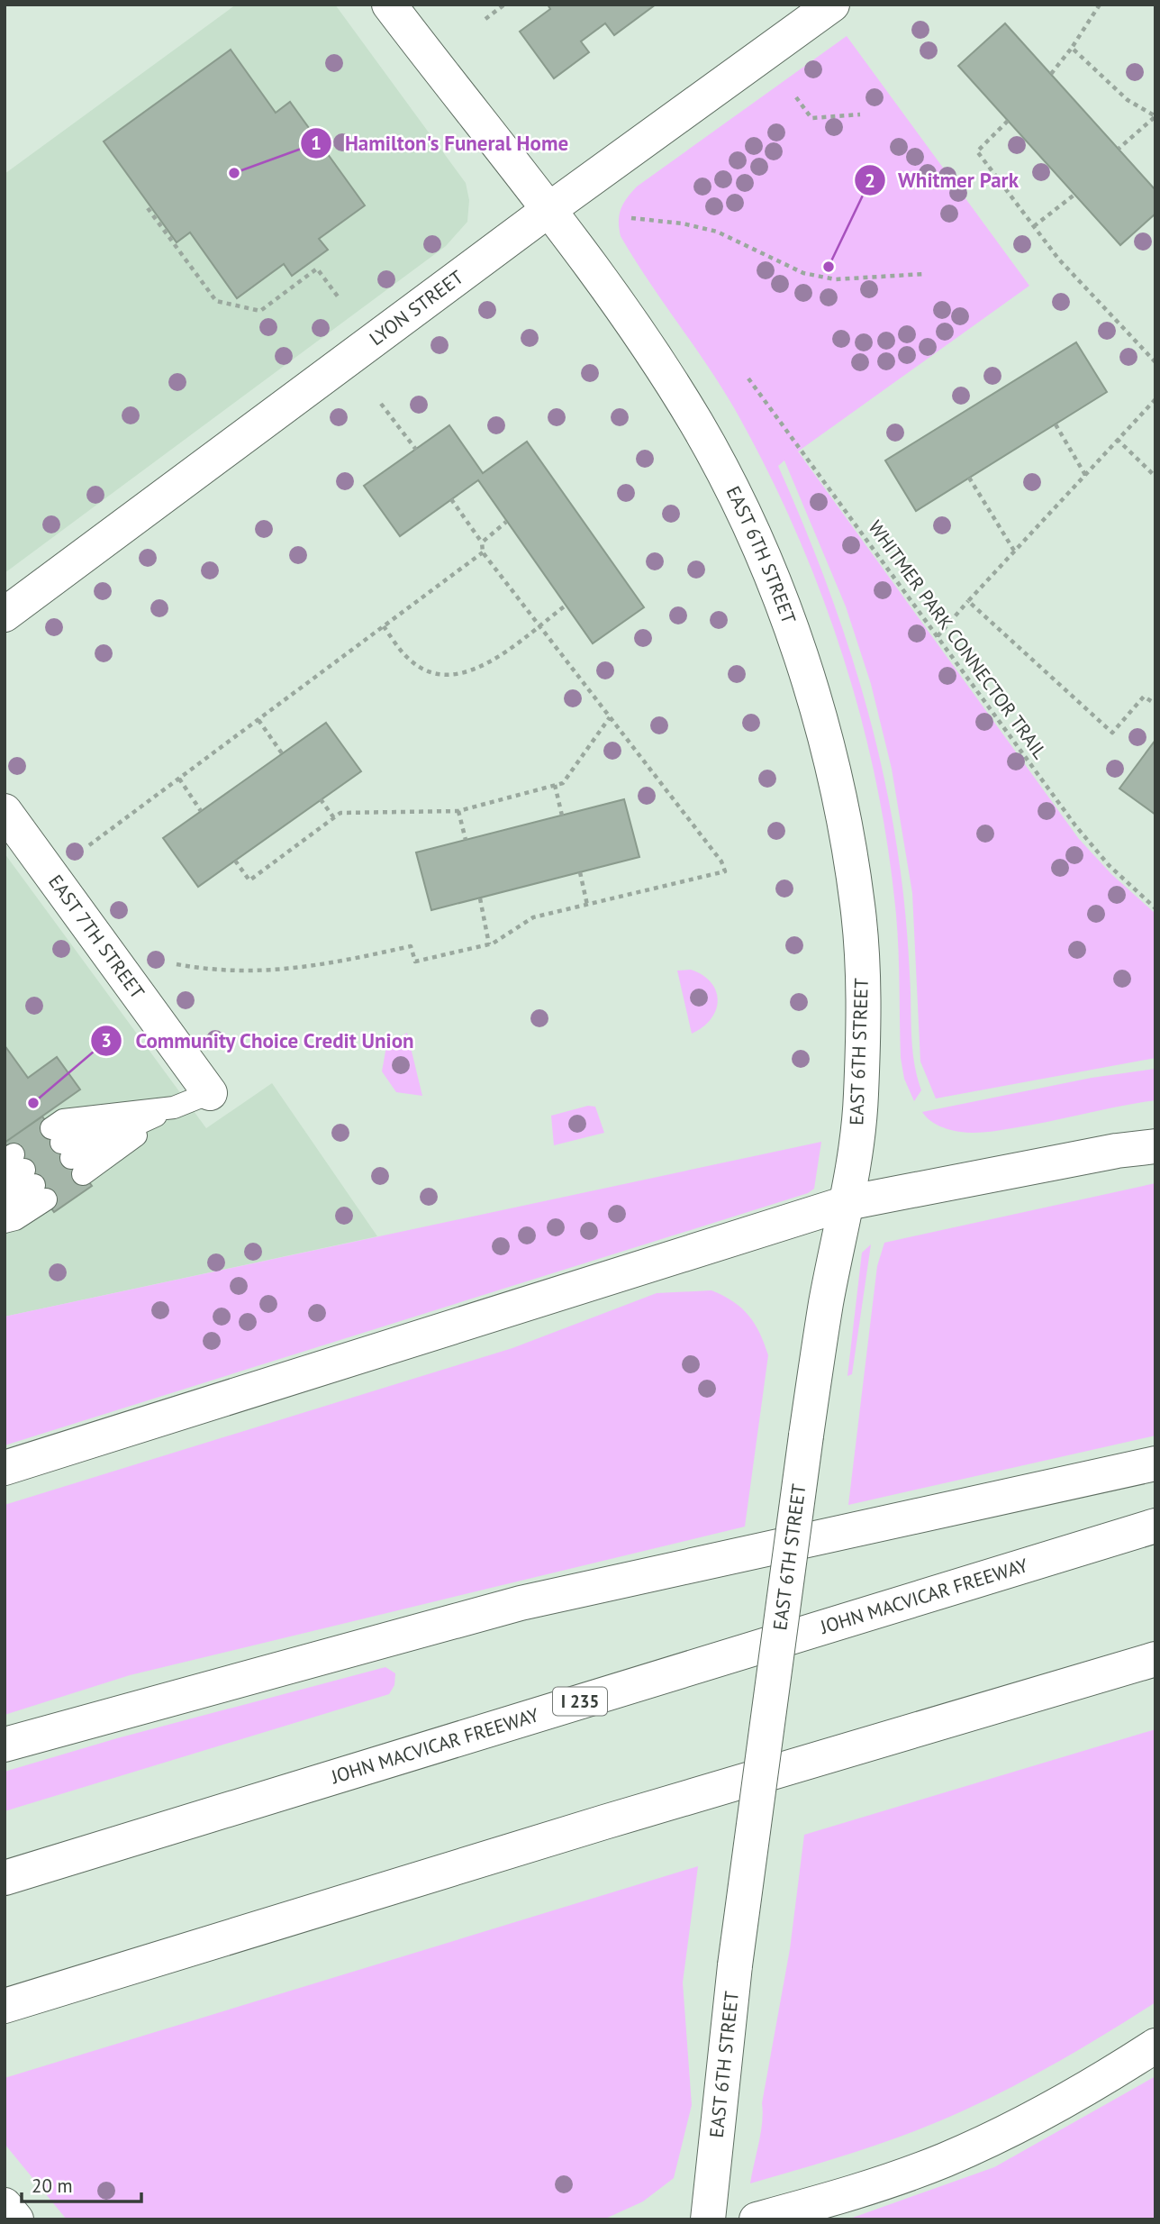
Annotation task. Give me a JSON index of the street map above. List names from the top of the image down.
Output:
{
  "streets": {
    "main road": [
      "LYON STREET",
      "EAST 6TH STREET",
      "EAST 7TH STREET",
      "JOHN MACVICAR FREEWAY",
      "I 235"
    ],
    "path": ["WHITMER PARK CONNECTOR TRAIL"]
  },
  "crossings": [
    ["LYON STREET", "EAST 6TH STREET"]
  ],
  "places": ["Hamilton's Funeral Home", "Whitmer Park", "Community Choice Credit Union"],
  "scale_bar": "20 m"
}
